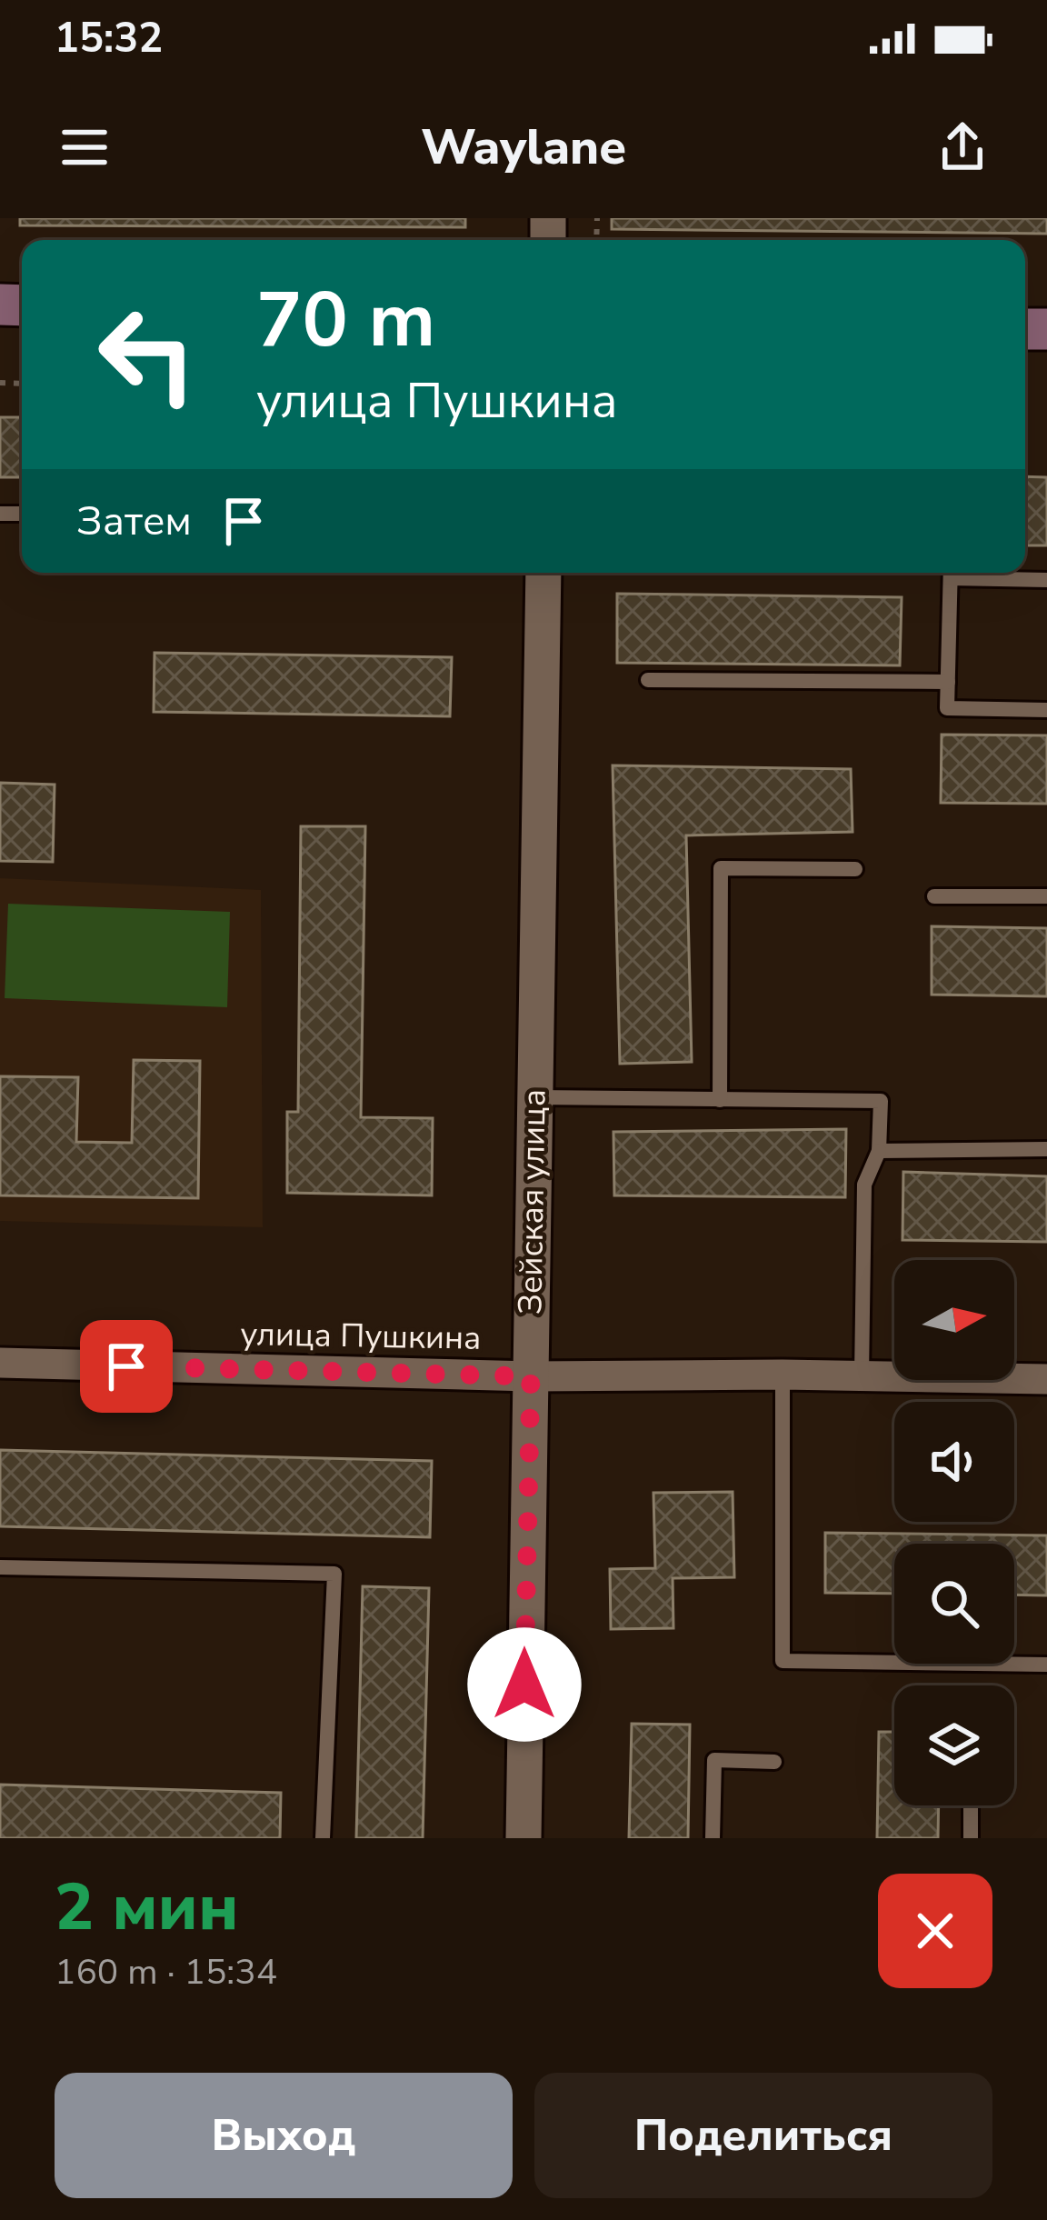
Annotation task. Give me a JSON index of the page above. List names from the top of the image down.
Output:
{
  "streets": {
    "street": ["Зейская улица", "улица Пушкина"]
  },
  "crossings": [
    ["Зейская улица", "улица Пушкина"]
  ],
  "north": "right",
  "page": {
    "status": "15:32",
    "header": "Waylane",
    "turn": ["70 m", "улица Пушкина"],
    "then": "Затем",
    "heading": ["2 мин", "160 m · 15:34"],
    "buttons": ["Выход", "Поделиться"]
  }
}
